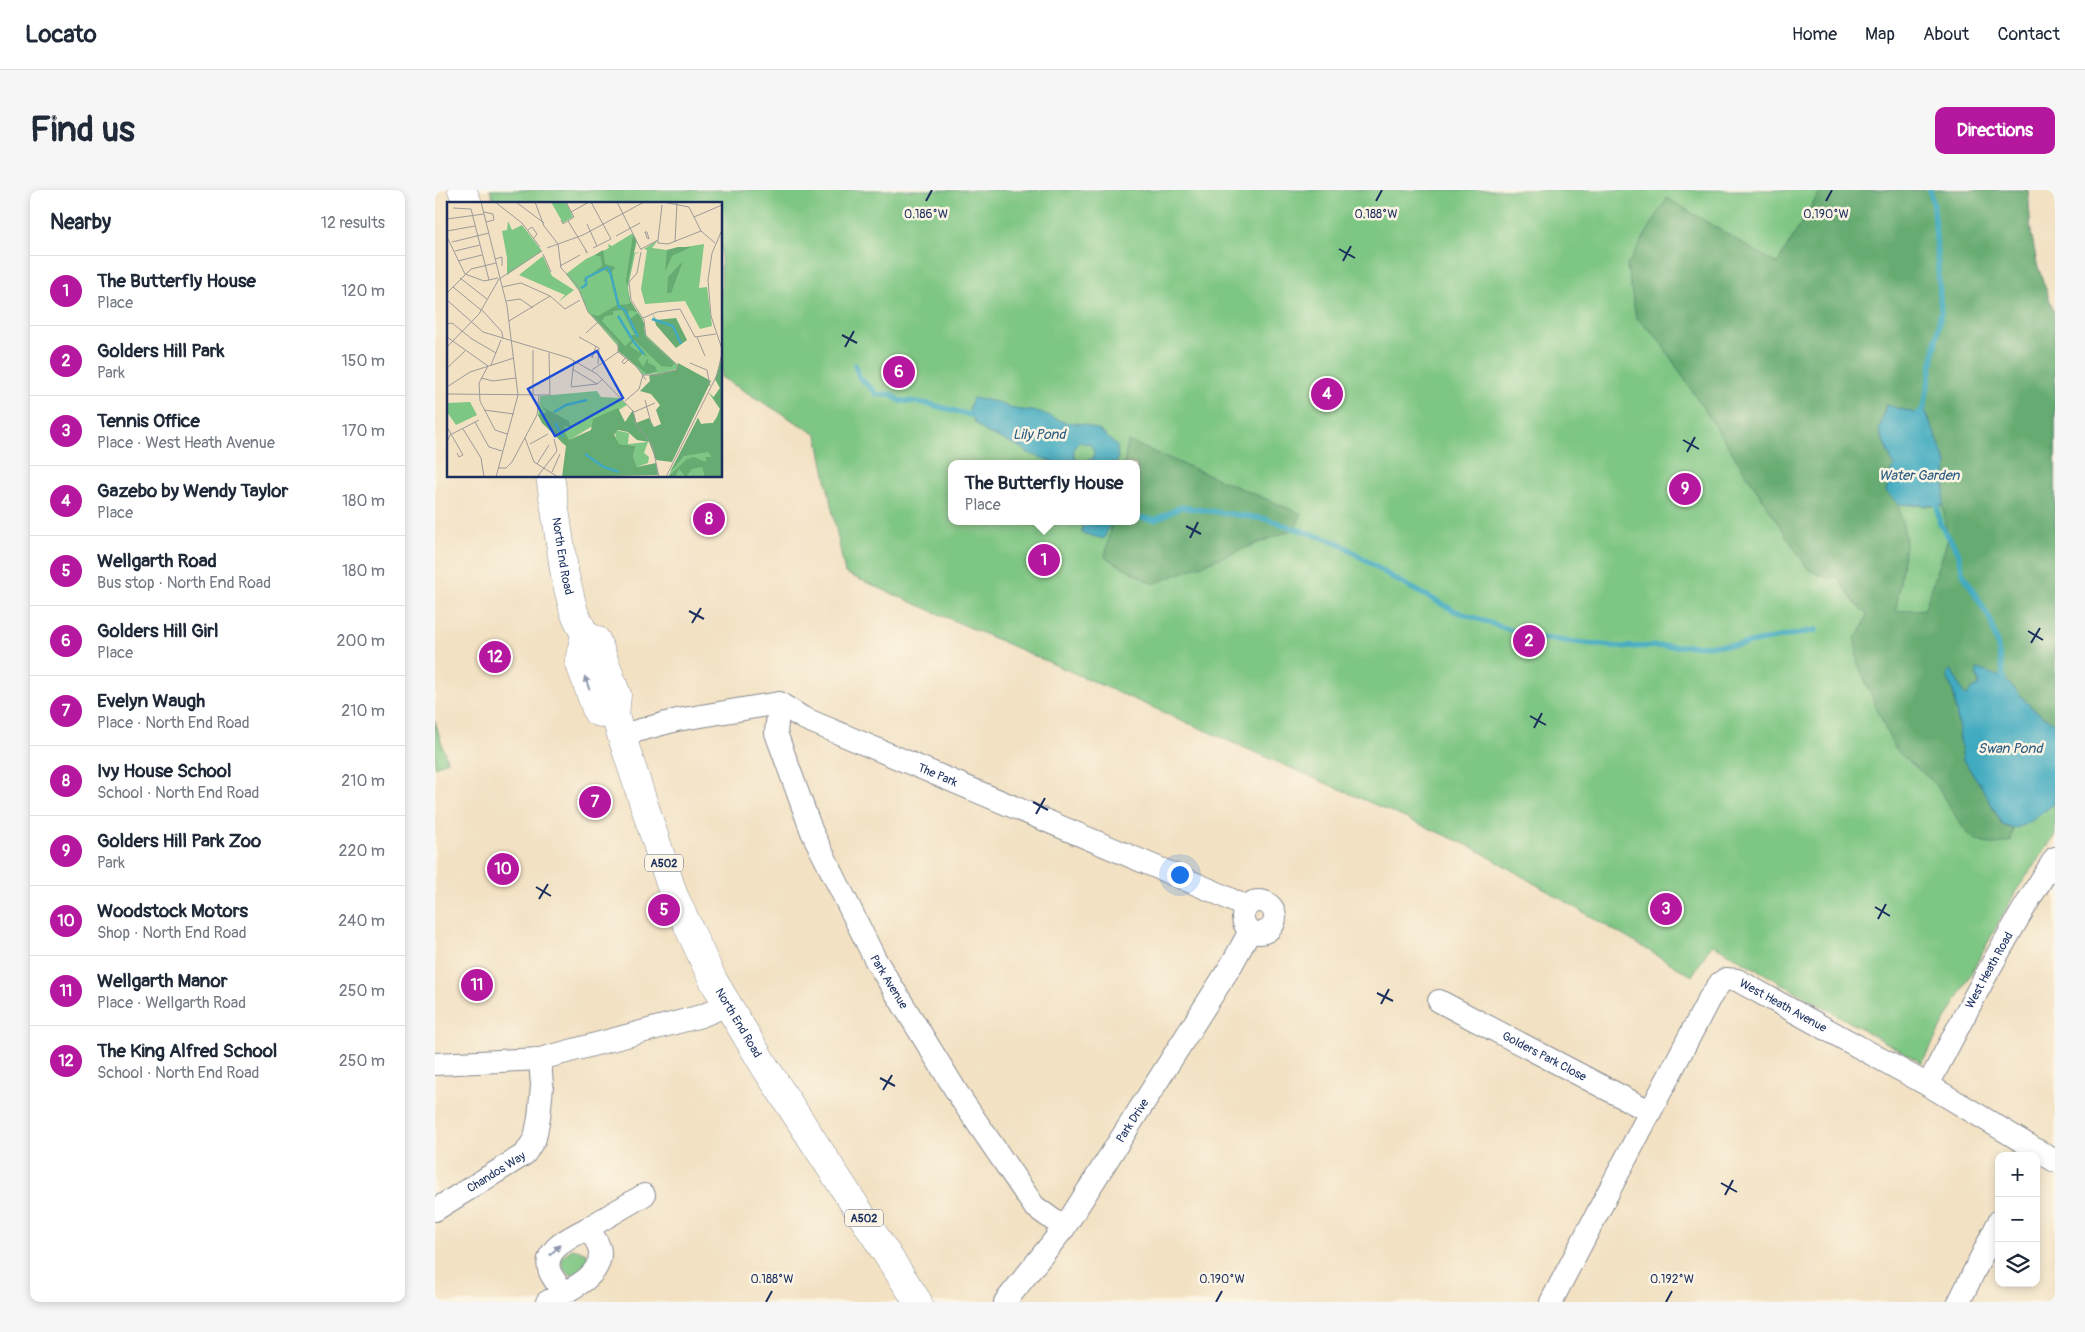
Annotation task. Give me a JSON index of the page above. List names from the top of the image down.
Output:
{
  "streets": {
    "main road": ["North End Road", "A502"],
    "street": [
      "The Park",
      "West Heath Road",
      "Park Avenue",
      "West Heath Avenue",
      "Golders Park Close",
      "Park Drive",
      "Chandos Way"
    ]
  },
  "crossings": [
    ["The Park", "Park Avenue"],
    ["The Park", "Park Drive"],
    ["West Heath Road", "West Heath Avenue"],
    ["Park Avenue", "Park Drive"],
    ["West Heath Avenue", "Golders Park Close"]
  ],
  "water": ["Lily Pond", "Water Garden", "Swan Pond"],
  "page": {
    "header": "Locato",
    "nav": [
      "Home",
      "Map",
      "About",
      "Contact"
    ],
    "buttons": "Directions",
    "title": "Find us",
    "heading": ["Nearby", "12 results"],
    "list": [
      {
        "mark": "1",
        "name": "The Butterfly House",
        "note": "Place",
        "value": "120 m"
      },
      {
        "mark": "2",
        "name": "Golders Hill Park",
        "note": "Park",
        "value": "150 m"
      },
      {
        "mark": "3",
        "name": "Tennis Office",
        "note": "Place · West Heath Avenue",
        "value": "170 m"
      },
      {
        "mark": "4",
        "name": "Gazebo by Wendy Taylor",
        "note": "Place",
        "value": "180 m"
      },
      {
        "mark": "5",
        "name": "Wellgarth Road",
        "note": "Bus stop · North End Road",
        "value": "180 m"
      },
      {
        "mark": "6",
        "name": "Golders Hill Girl",
        "note": "Place",
        "value": "200 m"
      },
      {
        "mark": "7",
        "name": "Evelyn Waugh",
        "note": "Place · North End Road",
        "value": "210 m"
      },
      {
        "mark": "8",
        "name": "Ivy House School",
        "note": "School · North End Road",
        "value": "210 m"
      },
      {
        "mark": "9",
        "name": "Golders Hill Park Zoo",
        "note": "Park",
        "value": "220 m"
      },
      {
        "mark": "10",
        "name": "Woodstock Motors",
        "note": "Shop · North End Road",
        "value": "240 m"
      },
      {
        "mark": "11",
        "name": "Wellgarth Manor",
        "note": "Place · Wellgarth Road",
        "value": "250 m"
      },
      {
        "mark": "12",
        "name": "The King Alfred School",
        "note": "School · North End Road",
        "value": "250 m"
      }
    ],
    "pins": [
      "6",
      "4",
      "9",
      "8",
      "1",
      "2",
      "12",
      "7",
      "10",
      "3",
      "5",
      "11"
    ],
    "popup": ["The Butterfly House", "Place"],
    "map_buttons": ["+", "−"]
  },
  "coordinates": [
    "0.186°W",
    "0.188°W",
    "0.190°W",
    "0.192°W"
  ]
}
